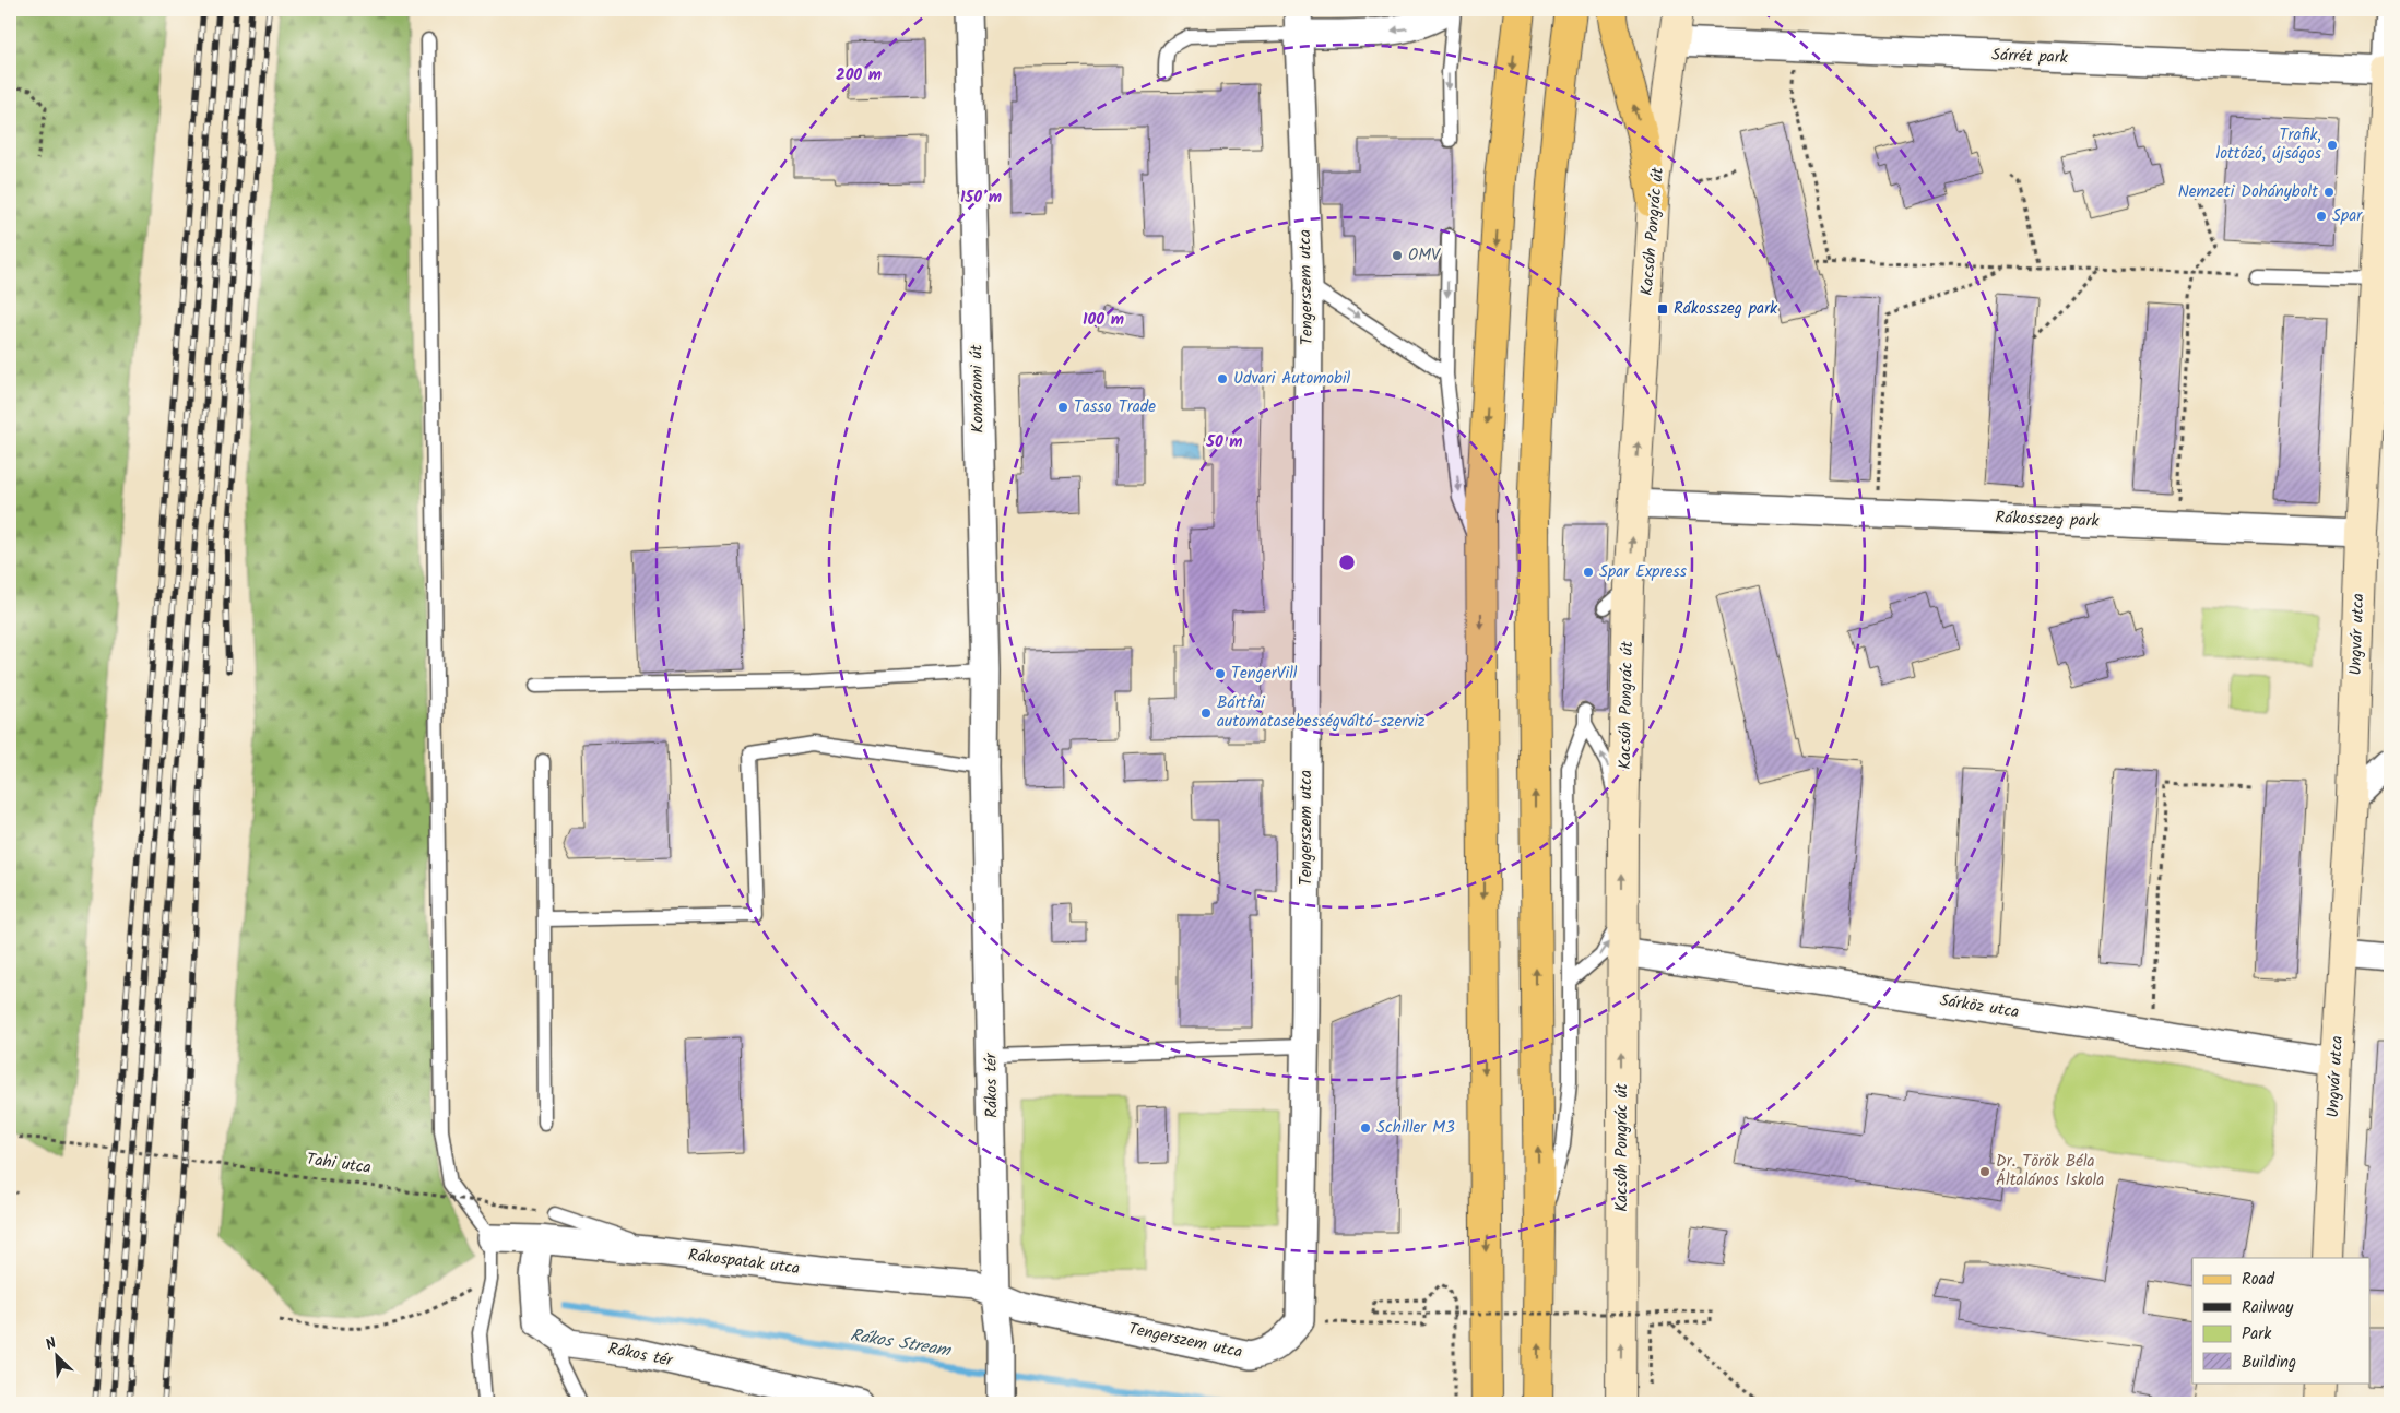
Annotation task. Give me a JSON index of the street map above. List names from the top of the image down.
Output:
{
  "streets": {
    "street": [
      "Sárrét park",
      "Kacsóh Pongrác út",
      "Tengerszem utca",
      "Komáromi út",
      "Rákosszeg park",
      "Ungvár utca",
      "Sárköz utca",
      "Rákos tér",
      "Rákospatak utca"
    ],
    "path": ["Tahi utca"]
  },
  "crossings": [
    ["Sárrét park", "Kacsóh Pongrác út"],
    ["Sárrét park", "Ungvár utca"],
    ["Kacsóh Pongrác út", "Rákosszeg park"],
    ["Kacsóh Pongrác út", "Sárköz utca"],
    ["Tengerszem utca", "Rákos tér"],
    ["Tengerszem utca", "Rákospatak utca"],
    ["Komáromi út", "Rákos tér"],
    ["Rákosszeg park", "Ungvár utca"],
    ["Ungvár utca", "Sárköz utca"],
    ["Rákos tér", "Rákospatak utca"]
  ],
  "one_way": ["Kacsóh Pongrác út"],
  "water": ["Rákos Stream"],
  "places": {
    "other": [
      "Trafik, lottózó, újságos",
      "Nemzeti Dohánybolt",
      "Spar",
      "OMV",
      "Udvari Automobil",
      "Tasso Trade",
      "Spar Express",
      "TengerVill",
      "Bártfai automatasebességváltó-szerviz",
      "Schiller M3",
      "Dr. Török Béla Általános Iskola"
    ],
    "transit": ["Rákosszeg park"]
  },
  "legend": [
    "Road",
    "Railway",
    "Park",
    "Building"
  ],
  "north": "top left",
  "rings": [
    "200 m",
    "150 m",
    "100 m",
    "50 m"
  ]
}
